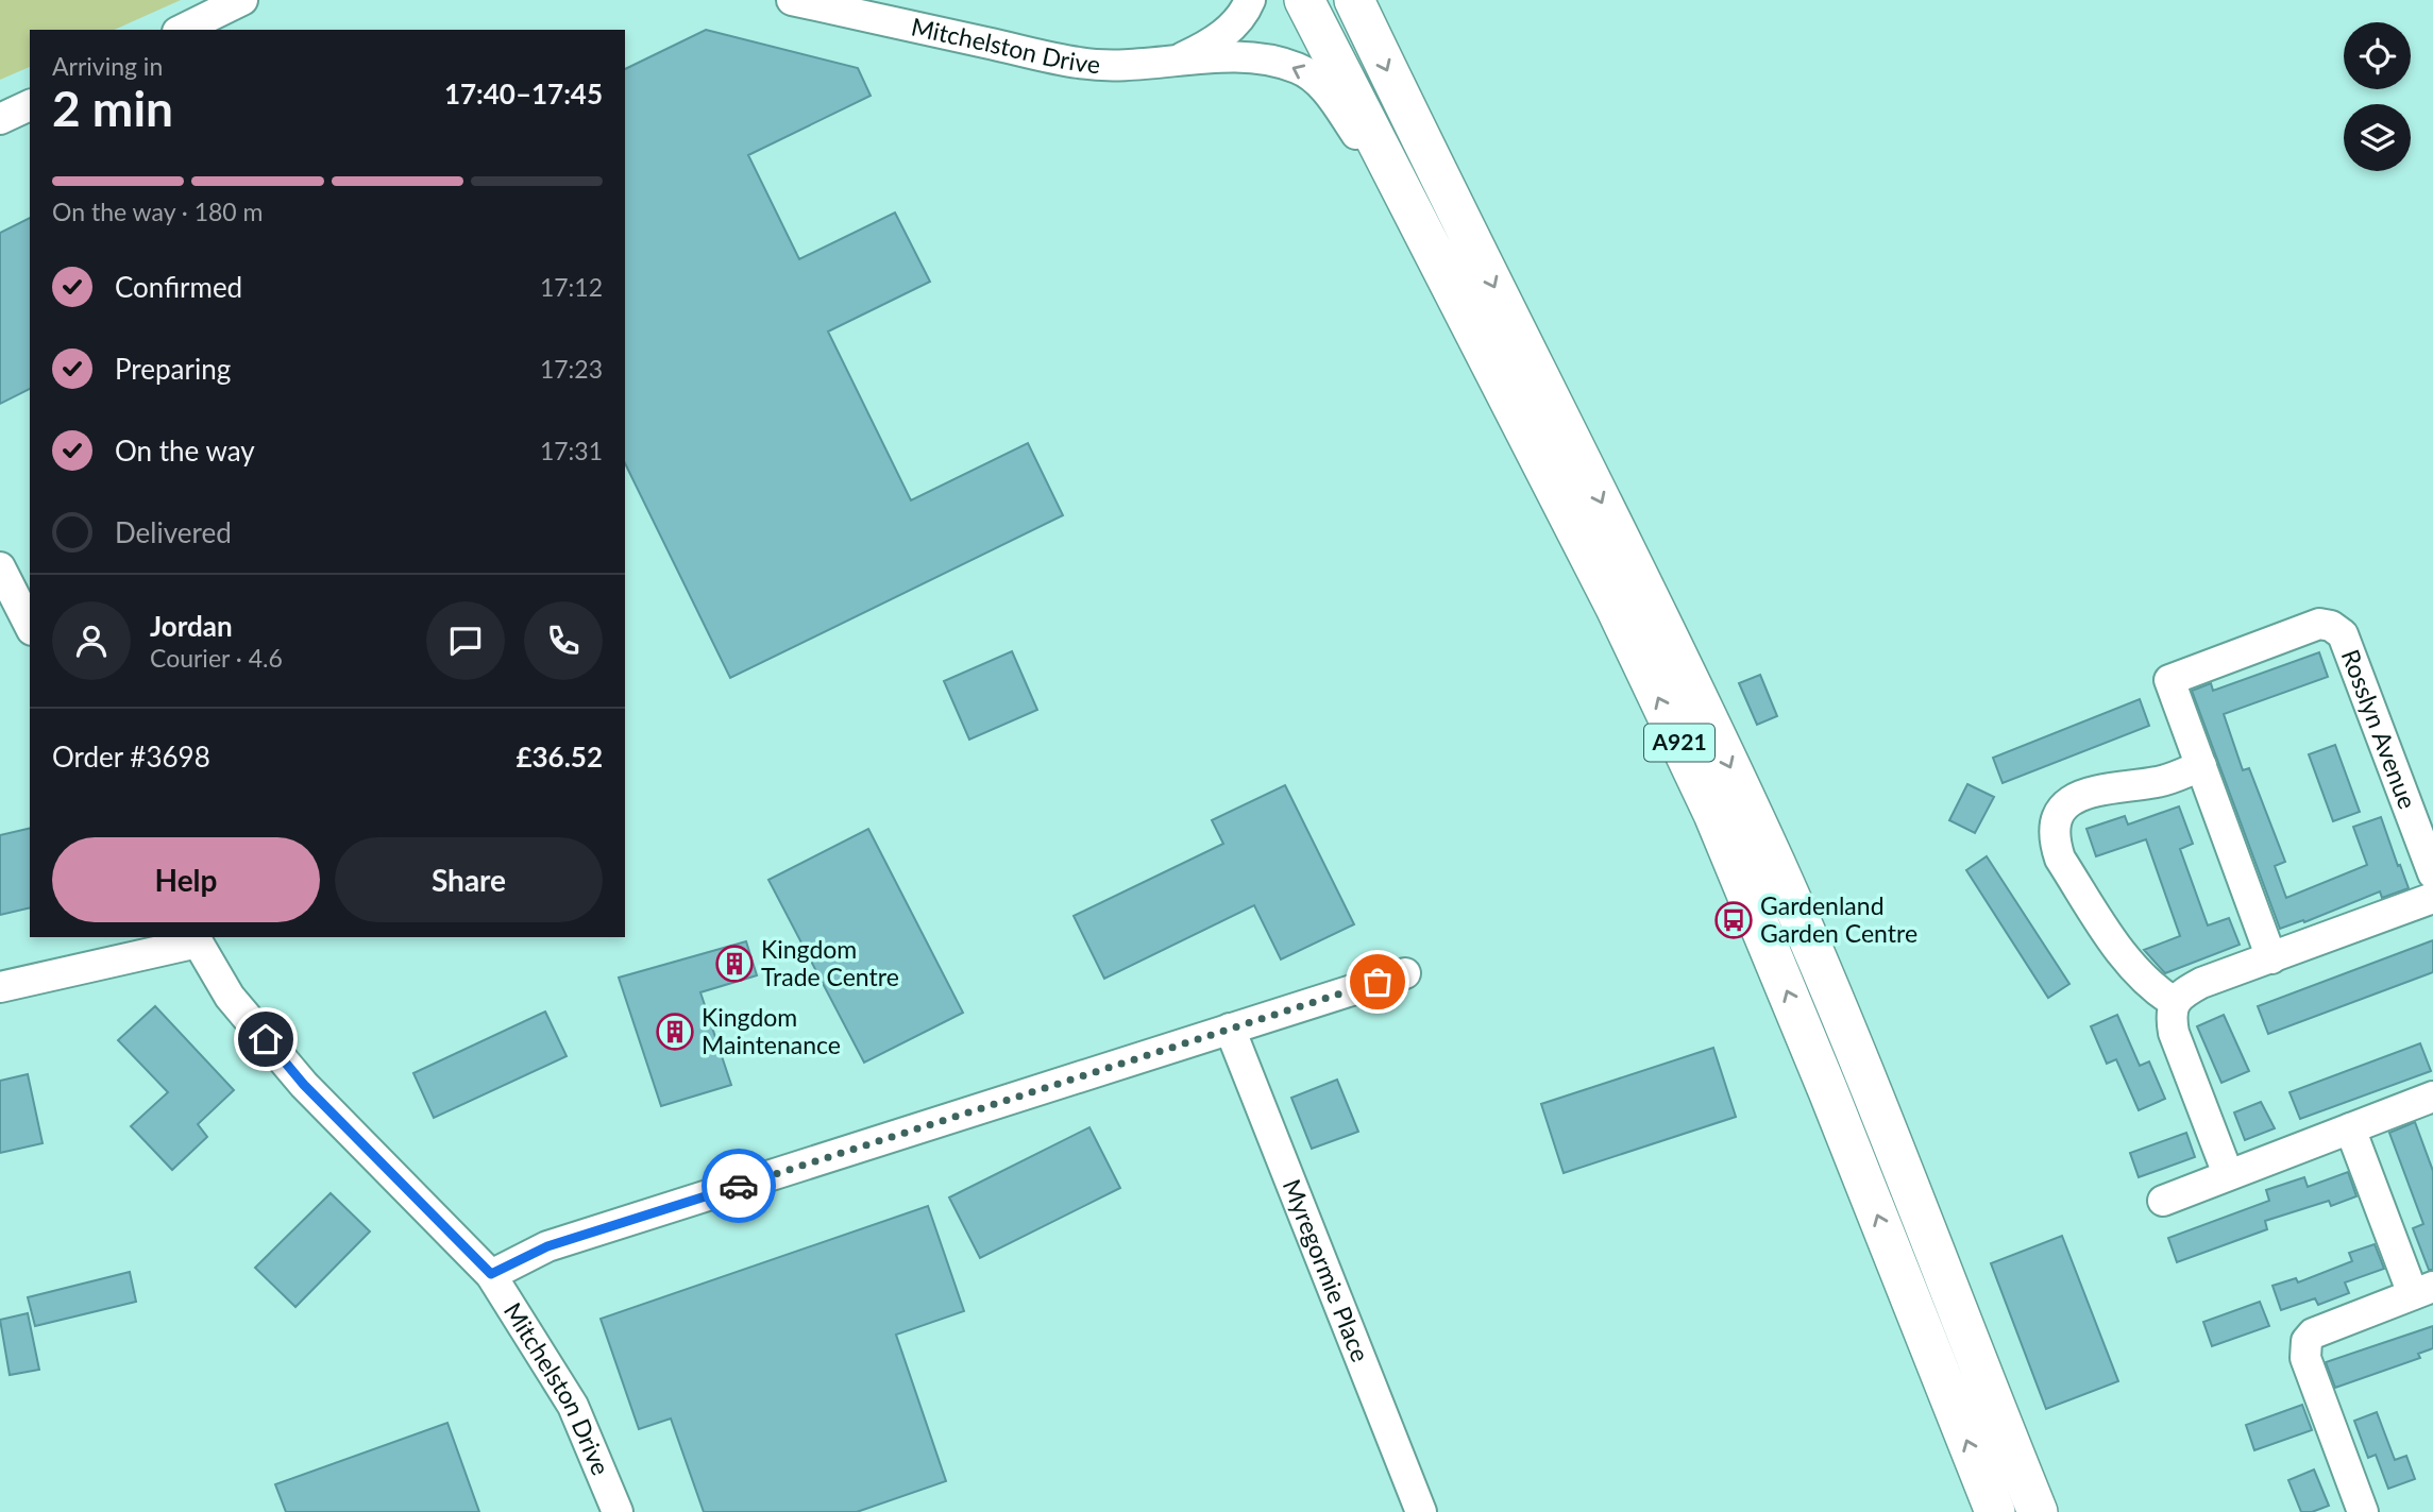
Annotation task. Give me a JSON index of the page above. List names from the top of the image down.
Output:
{
  "streets": {
    "main road": ["A921"],
    "street": ["Mitchelston Drive", "Rosslyn Avenue", "Myregormie Place"]
  },
  "crossings": [
    ["Mitchelston Drive", "A921"]
  ],
  "places": {
    "bus stop": ["Gardenland Garden Centre"],
    "building": ["Kingdom Trade Centre", "Kingdom Maintenance"]
  },
  "page": {
    "heading": ["2 min", "Arriving in", "17:40–17:45"],
    "panel": [
      "Jordan",
      "Courier · 4.6",
      "Order #3698",
      "£36.52"
    ],
    "bar": "On the way · 180 m",
    "list": [
      ["Confirmed", "17:12"],
      ["Preparing", "17:23"],
      ["On the way", "17:31"],
      "Delivered"
    ],
    "buttons": ["Help", "Share"]
  }
}
